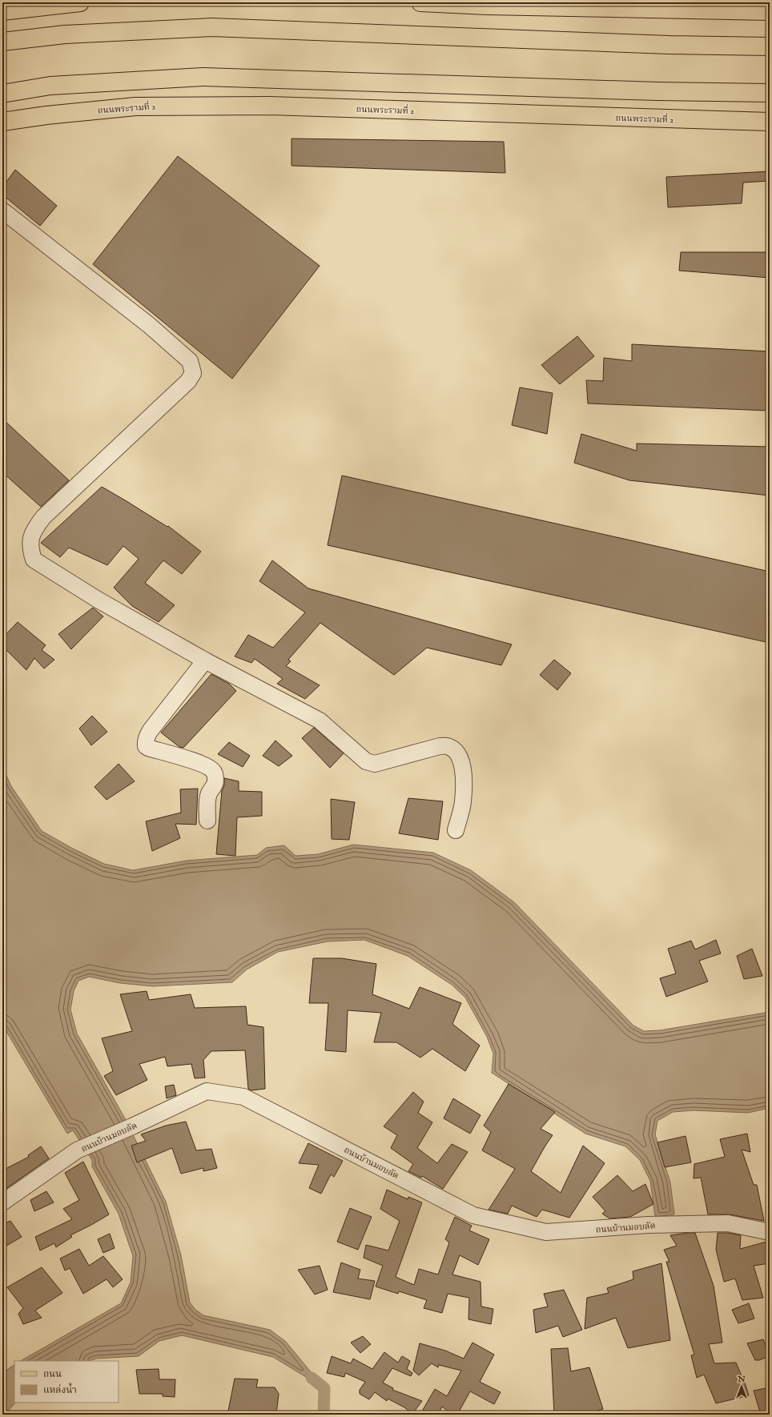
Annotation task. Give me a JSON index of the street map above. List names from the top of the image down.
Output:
{
  "streets": {
    "main road": ["ถนนพระรามที่ 2"],
    "street": ["ถนนบ้านมอบลัด"]
  },
  "legend": ["ถนน", "แหล่งน้ำ"],
  "north": "top"
}
